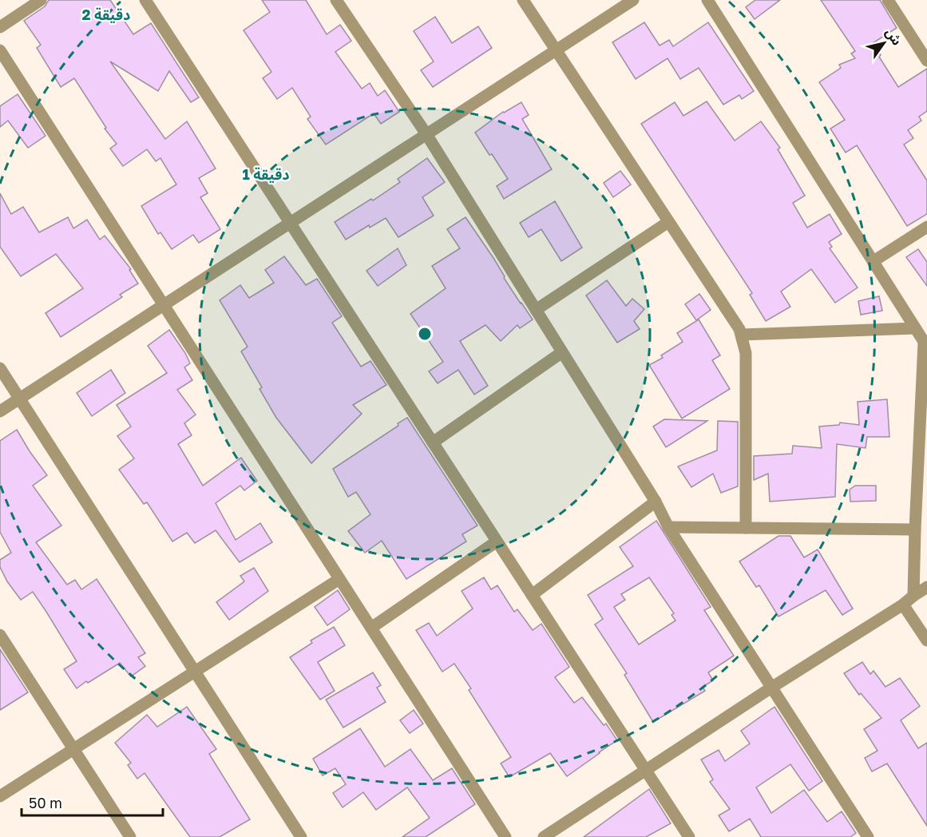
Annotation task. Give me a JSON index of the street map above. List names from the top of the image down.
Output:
{
  "scale_bar": "50 m",
  "north": "top right",
  "rings": ["2 دقيقة", "1 دقيقة"]
}
